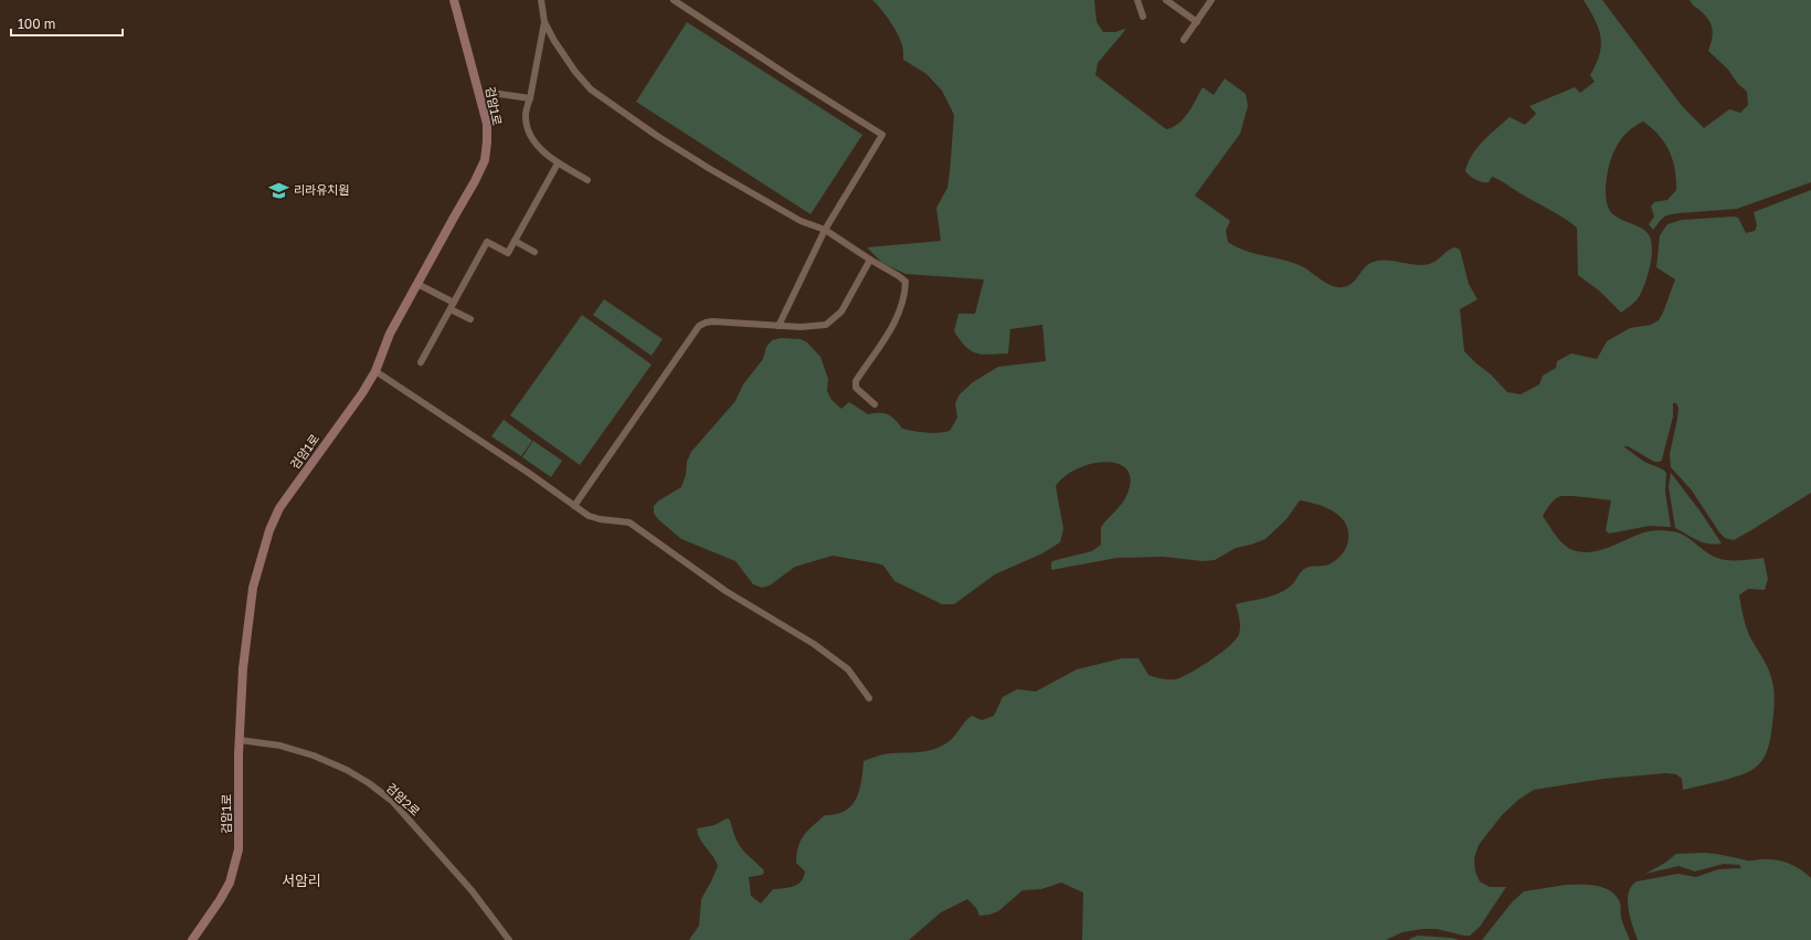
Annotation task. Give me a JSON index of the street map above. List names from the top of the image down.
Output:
{
  "streets": {
    "street": ["검암1로", "검암2로"]
  },
  "crossings": [
    ["검암1로", "검암2로"]
  ],
  "districts": ["서암리"],
  "places": {
    "school or university": ["리라유치원"]
  },
  "scale_bar": "100 m"
}
